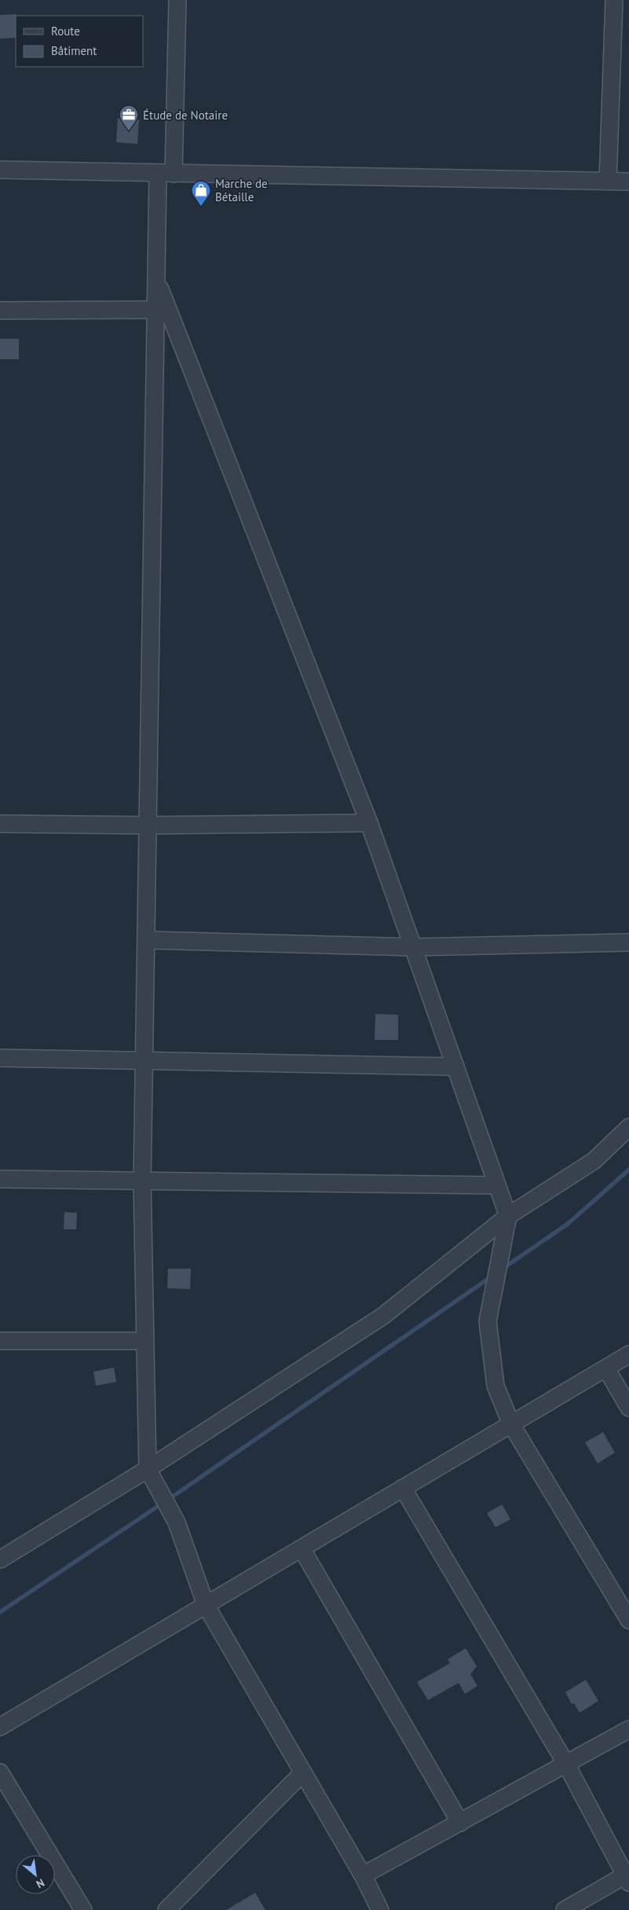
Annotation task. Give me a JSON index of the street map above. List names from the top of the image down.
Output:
{
  "places": {
    "office": ["Étude de Notaire"],
    "shop": ["Marche de Bétaille"]
  },
  "legend": ["Route", "Bâtiment"],
  "north": "bottom right"
}
